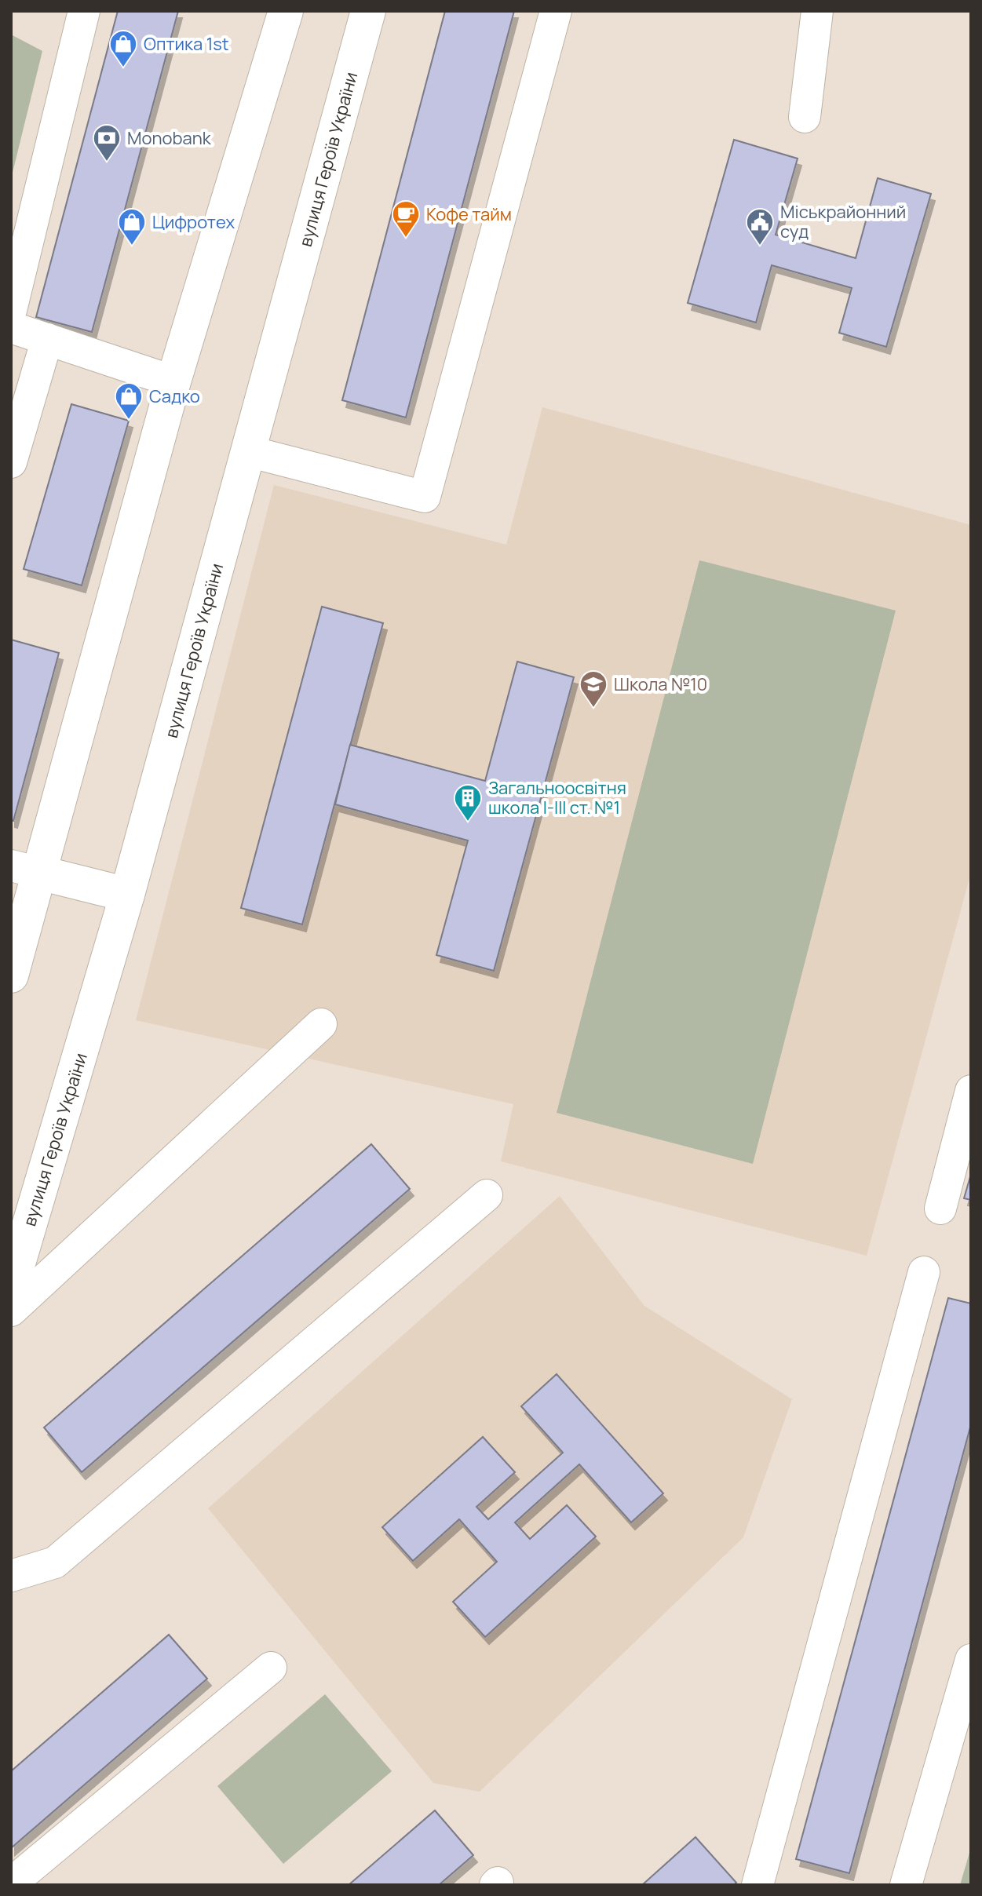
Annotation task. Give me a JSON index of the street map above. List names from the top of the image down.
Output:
{
  "streets": {
    "main road": ["вулиця Героїв України"]
  },
  "places": {
    "shop": ["Оптика 1st", "Цифротех", "Садко"],
    "bank": ["Monobank"],
    "cafe": ["Кофе тайм"],
    "public building": ["Міськрайонний суд"],
    "school or university": ["Школа №10"],
    "building": ["Загальноосвітня школа І-ІІІ ст. №1"]
  }
}
